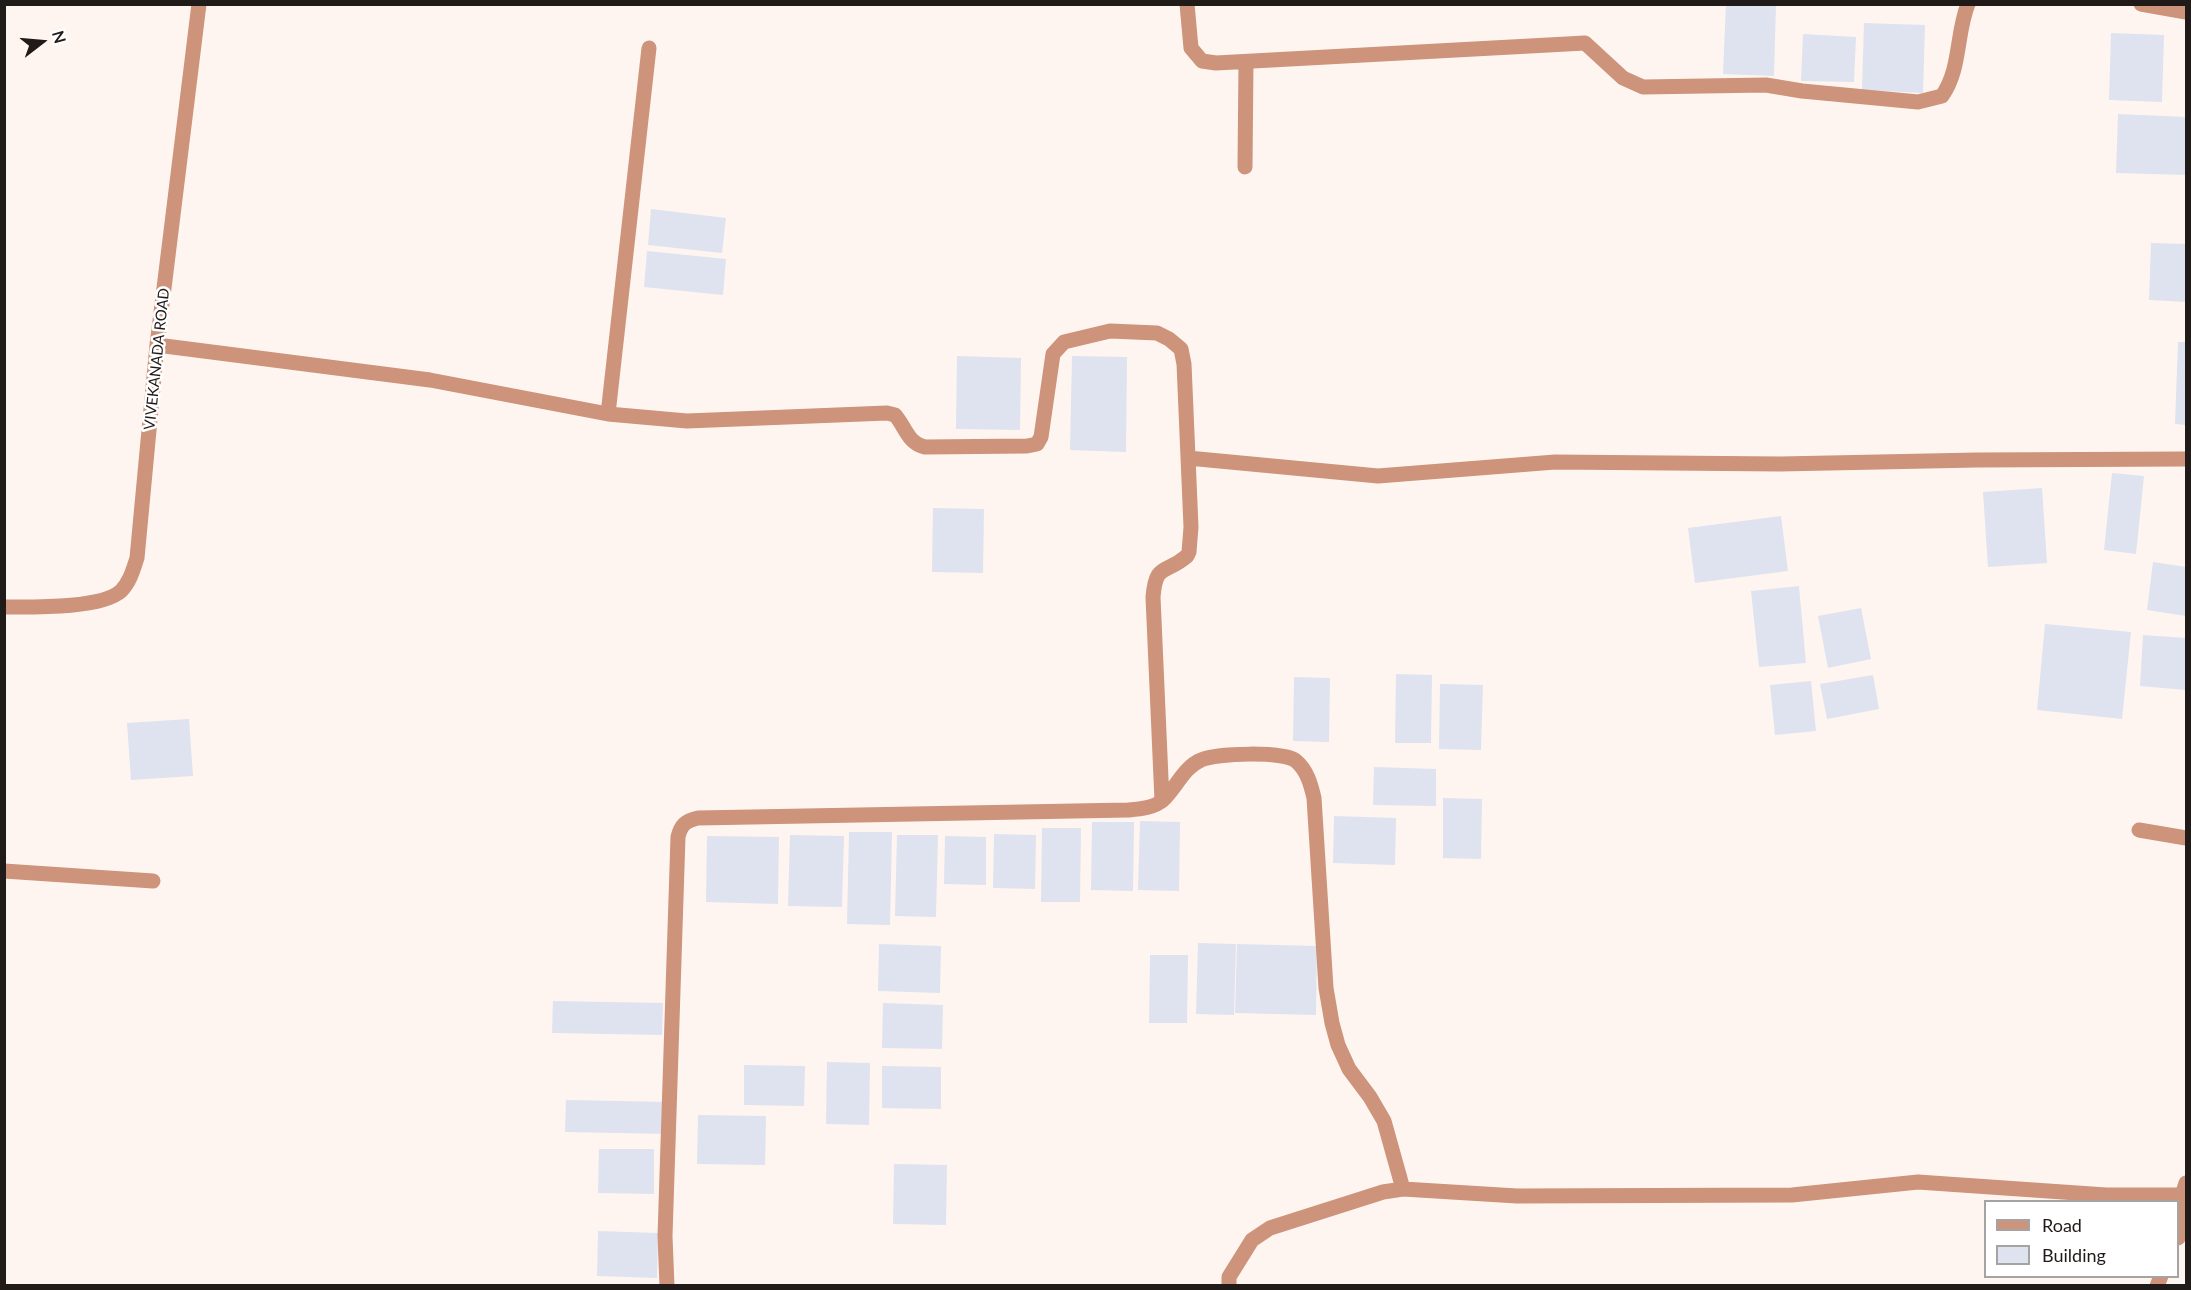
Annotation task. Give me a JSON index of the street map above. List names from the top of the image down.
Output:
{
  "streets": {
    "street": ["VIVEKANADA ROAD"]
  },
  "legend": ["Road", "Building"],
  "north": "right"
}
